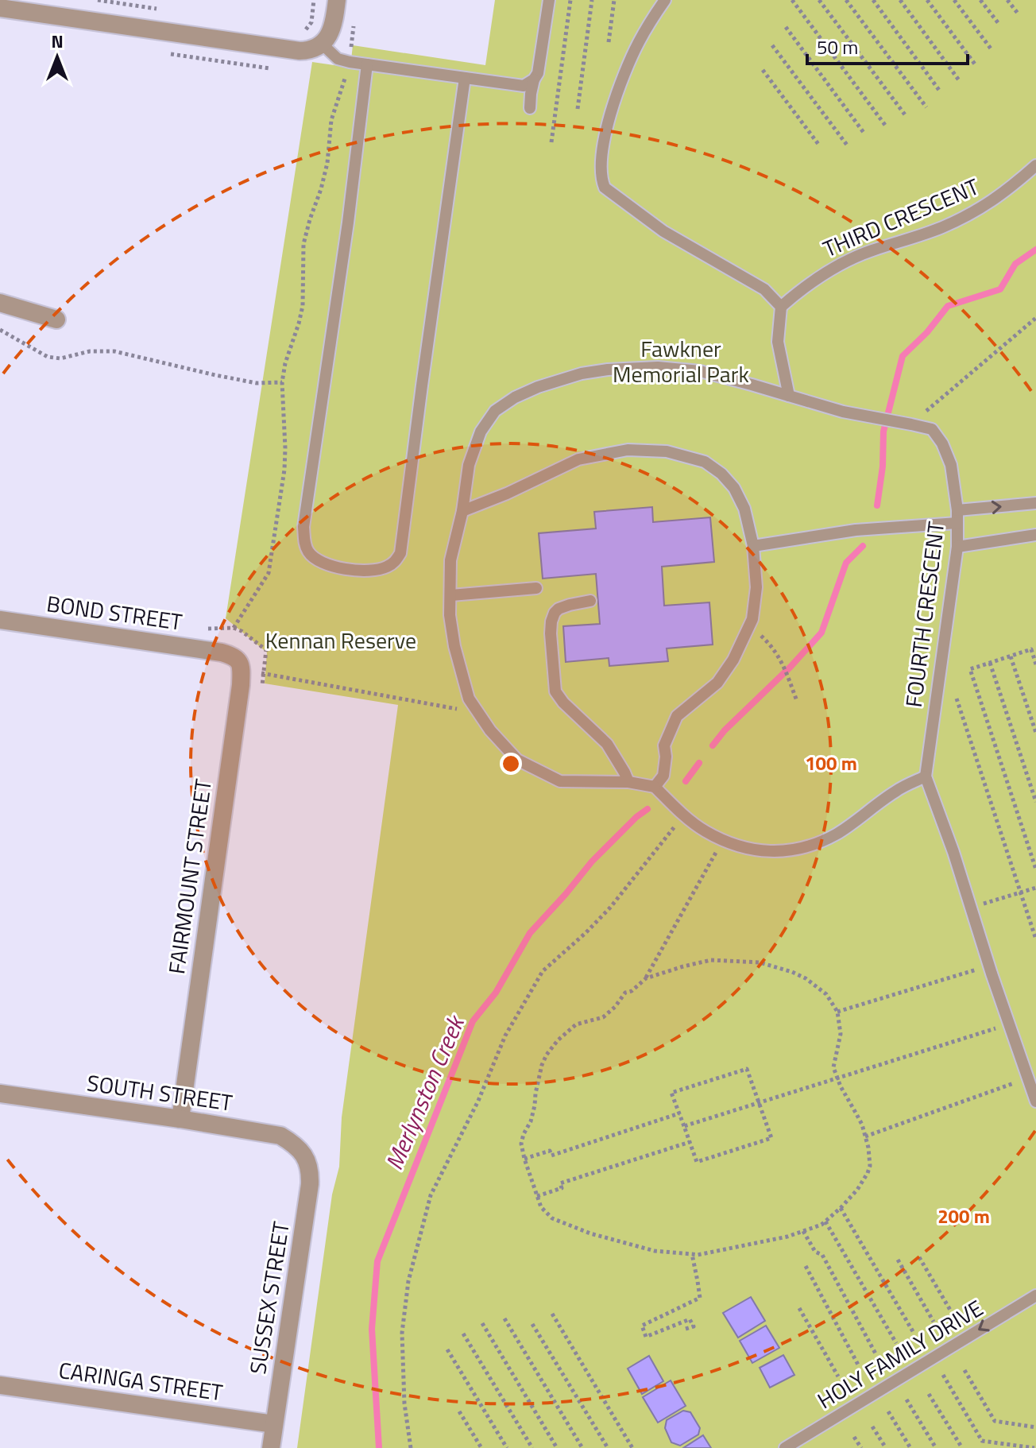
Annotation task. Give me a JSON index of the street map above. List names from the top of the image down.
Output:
{
  "streets": {
    "street": [
      "BOND STREET",
      "FAIRMOUNT STREET",
      "SOUTH STREET",
      "SUSSEX STREET",
      "CARINGA STREET"
    ],
    "lane": ["THIRD CRESCENT", "FOURTH CRESCENT", "HOLY FAMILY DRIVE"]
  },
  "crossings": [
    ["BOND STREET", "FAIRMOUNT STREET"],
    ["FAIRMOUNT STREET", "SOUTH STREET"],
    ["SOUTH STREET", "SUSSEX STREET"],
    ["SUSSEX STREET", "CARINGA STREET"]
  ],
  "one_way": ["HOLY FAMILY DRIVE"],
  "water": ["Merlynston Creek"],
  "parks": ["Fawkner Memorial Park", "Kennan Reserve"],
  "scale_bar": "50 m",
  "north": "top",
  "rings": ["100 m", "200 m"]
}
